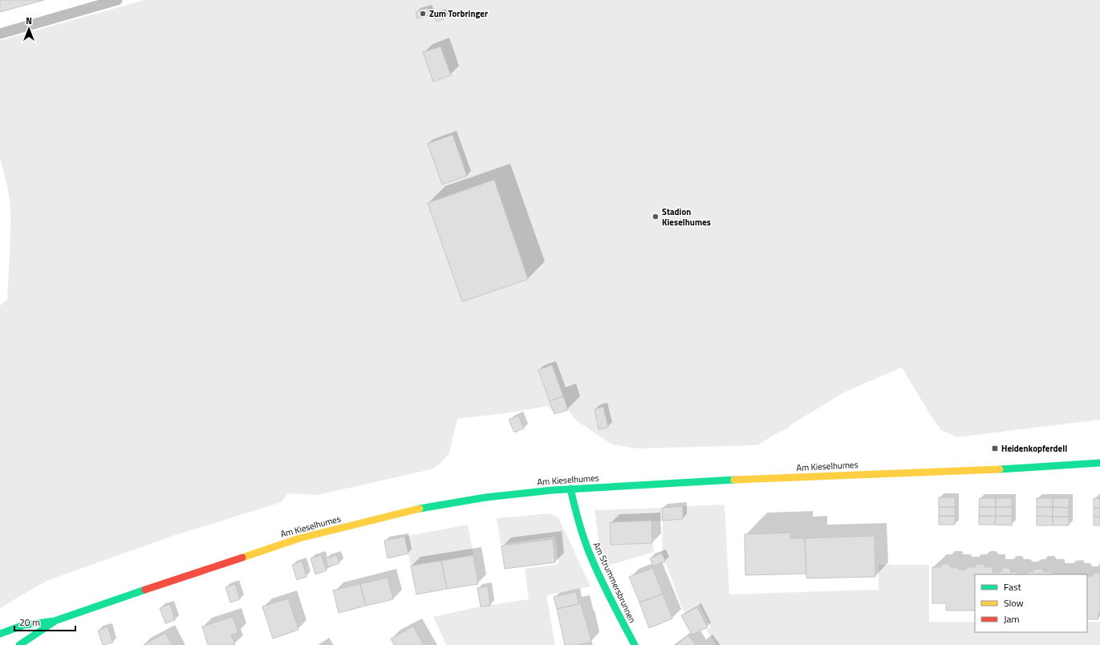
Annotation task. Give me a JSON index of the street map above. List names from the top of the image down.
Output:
{
  "streets": {
    "street": ["Am Kieselhumes", "Am Strummersbrunnen"]
  },
  "crossings": [
    ["Am Kieselhumes", "Am Strummersbrunnen"]
  ],
  "places": {
    "other": ["Zum Torbringer", "Stadion Kieselhumes"],
    "transit": ["Heidenkopferdell"]
  },
  "legend": ["Fast", "Slow", "Jam"],
  "scale_bar": "20 m",
  "north": "top"
}
